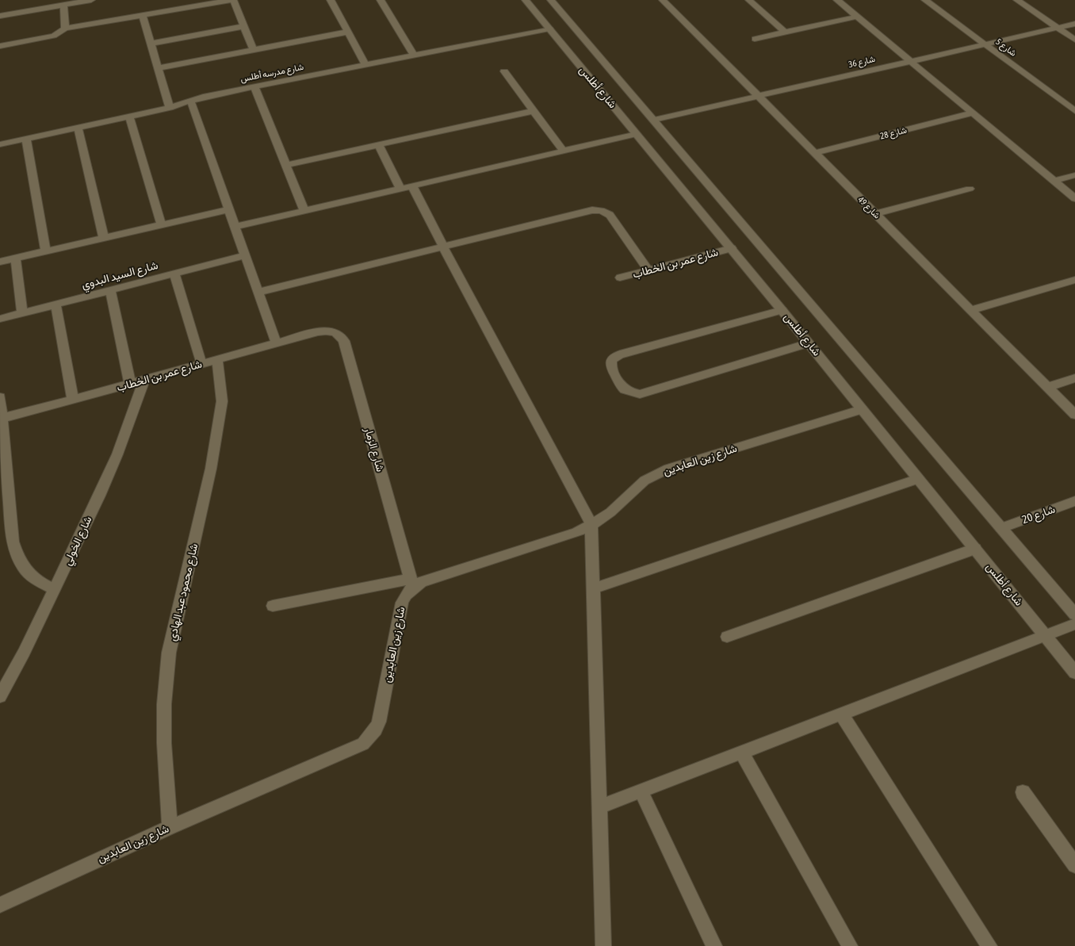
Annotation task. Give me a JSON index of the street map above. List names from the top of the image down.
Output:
{
  "streets": {
    "street": [
      "شارع 5",
      "شارع 36",
      "شارع مدرسه أطلس",
      "شارع أطلس",
      "شارع 28",
      "شارع 49",
      "شارع عمر بن الخطاب",
      "شارع السيد البدوي",
      "شارع الزمار",
      "شارع زين العابدين",
      "شارع 20",
      "شارع الخولي",
      "شارع محمود عبد الهادي"
    ]
  },
  "crossings": [
    ["شارع 5", "شارع 36"],
    ["شارع 36", "شارع أطلس"],
    ["شارع 36", "شارع 49"],
    ["شارع مدرسه أطلس", "شارع أطلس"],
    ["شارع أطلس", "شارع عمر بن الخطاب"],
    ["شارع أطلس", "شارع زين العابدين"],
    ["شارع أطلس", "شارع 20"],
    ["شارع 28", "شارع 49"],
    ["شارع عمر بن الخطاب", "شارع الزمار"],
    ["شارع عمر بن الخطاب", "شارع الخولي"],
    ["شارع عمر بن الخطاب", "شارع محمود عبد الهادي"],
    ["شارع الزمار", "شارع زين العابدين"],
    ["شارع زين العابدين", "شارع محمود عبد الهادي"]
  ]
}
